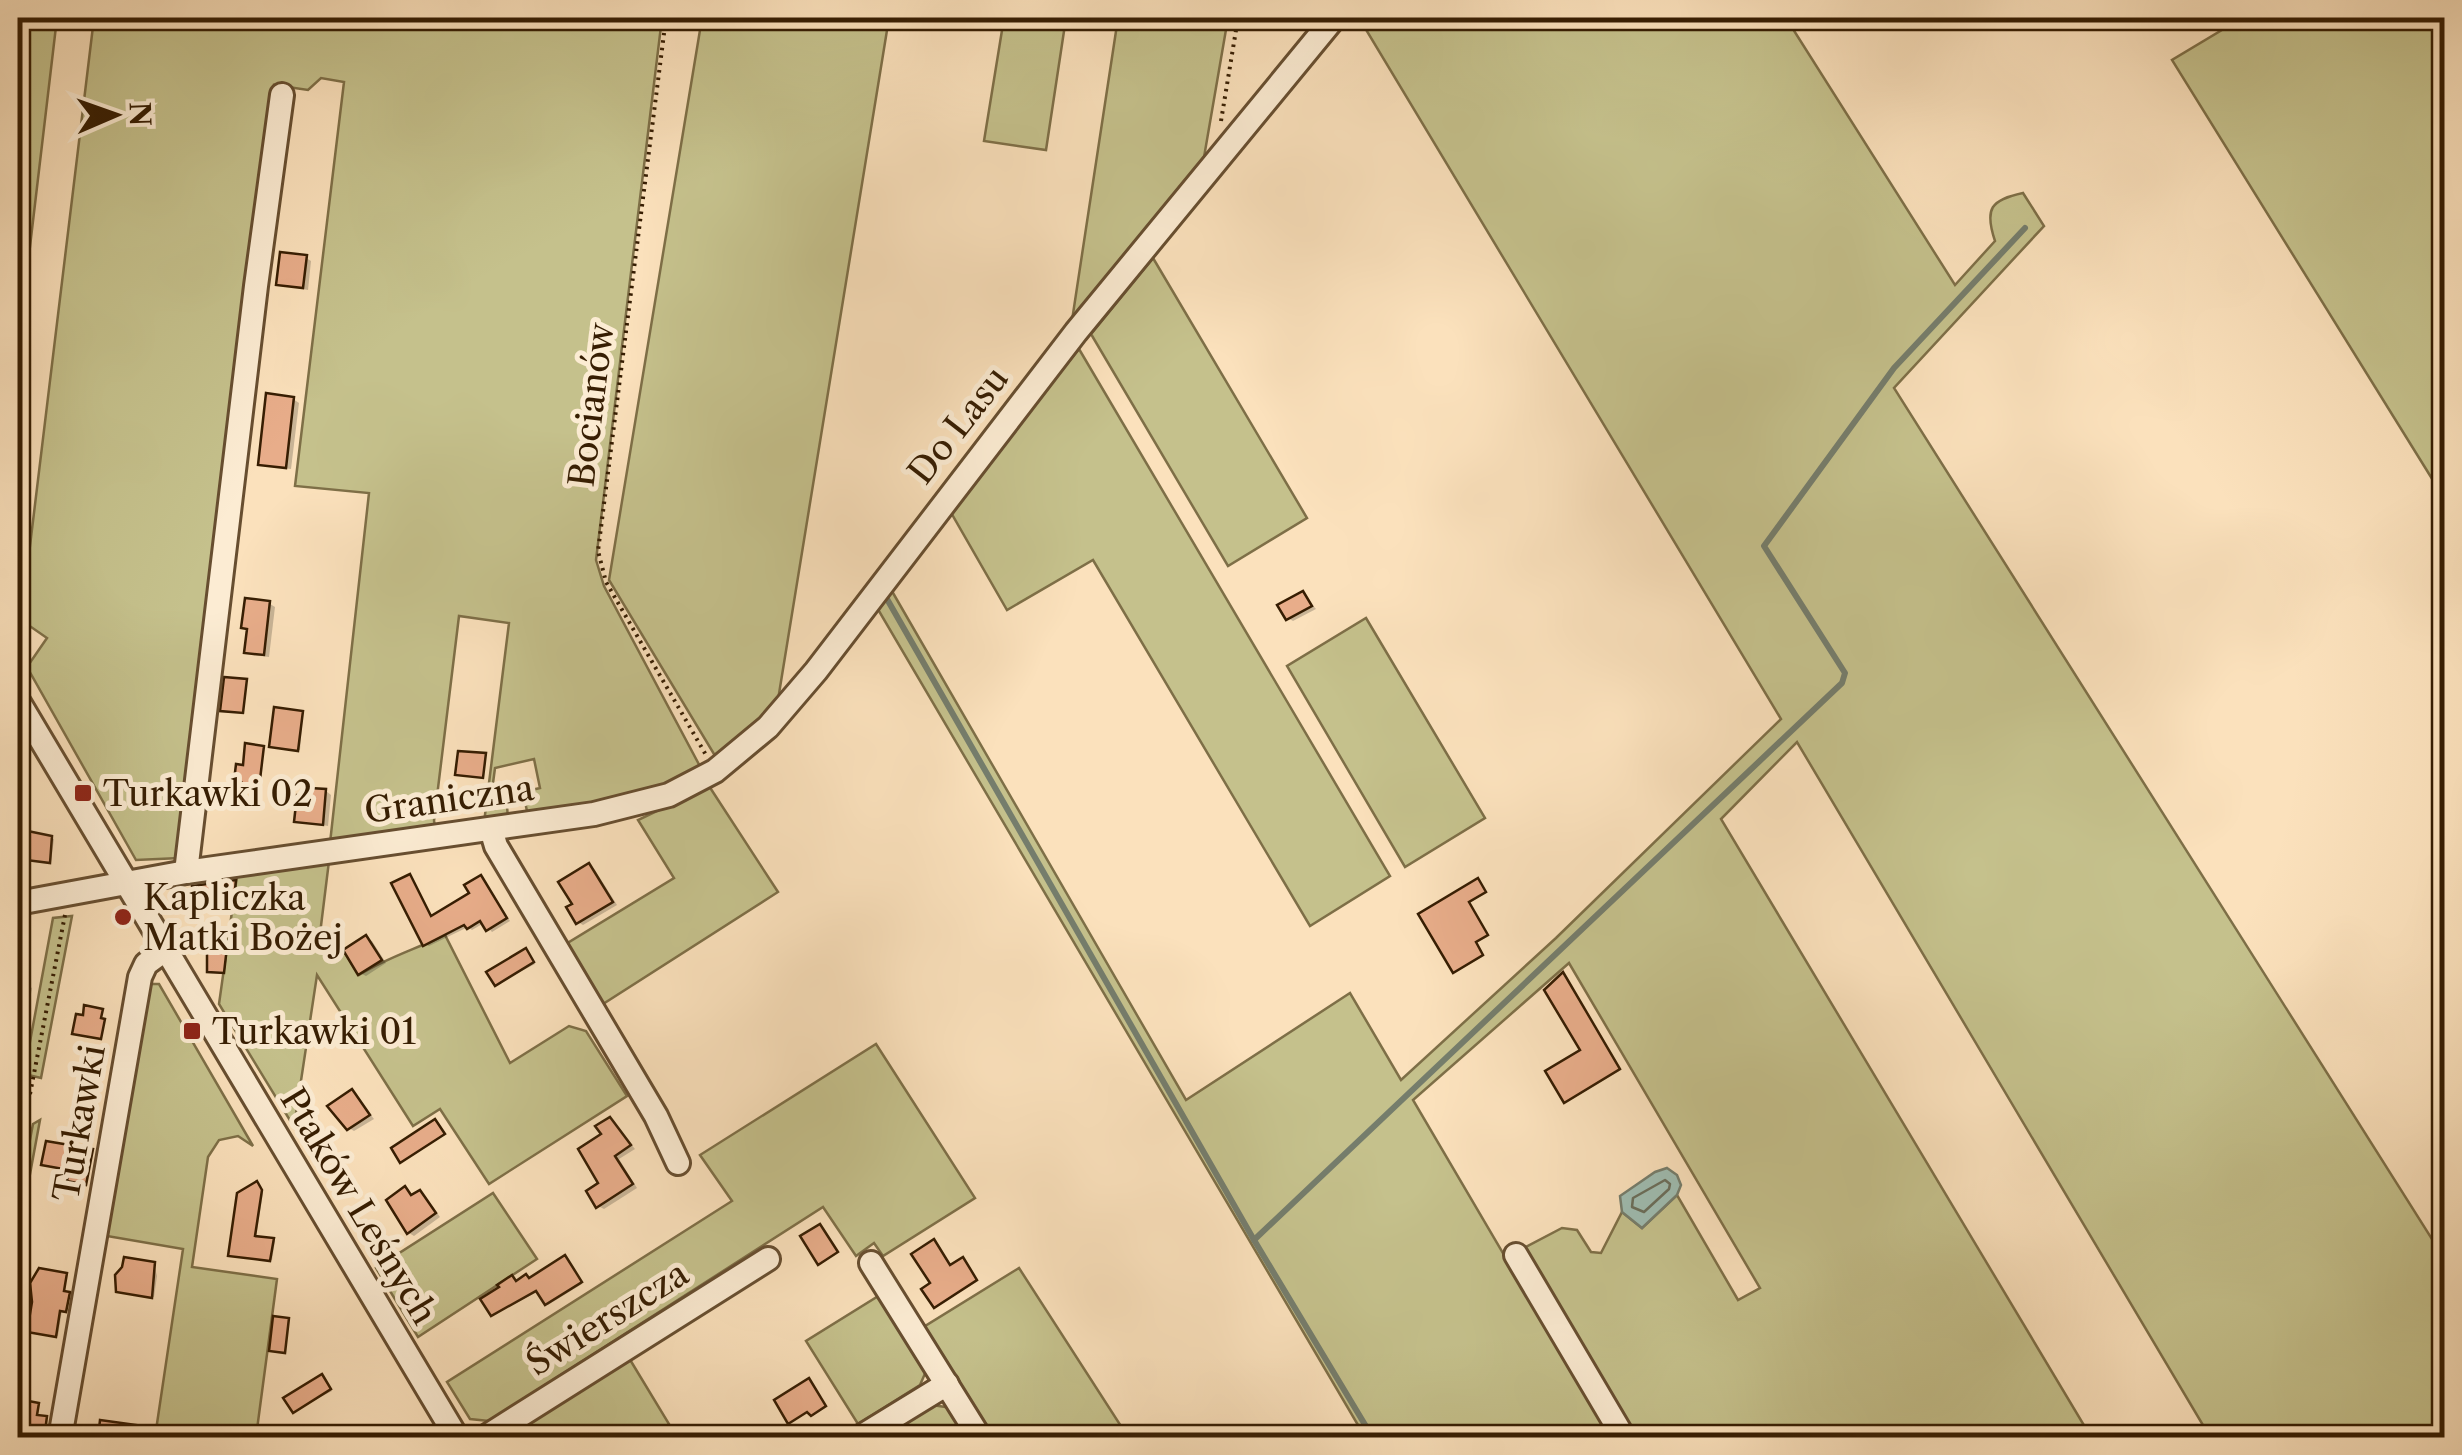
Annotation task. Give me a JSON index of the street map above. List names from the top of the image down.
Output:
{
  "streets": {
    "street": [
      "Do Lasu",
      "Graniczna",
      "Turkawki",
      "Ptaków Leśnych",
      "Świerszcza"
    ],
    "path": ["Bocianów"]
  },
  "crossings": [
    ["Bocianów", "Do Lasu"],
    ["Do Lasu", "Graniczna"],
    ["Graniczna", "Ptaków Leśnych"],
    ["Turkawki", "Ptaków Leśnych"]
  ],
  "places": {
    "transit": ["Turkawki 02", "Turkawki 01"],
    "other": ["Kapliczka Matki Bożej"]
  },
  "north": "right"
}
